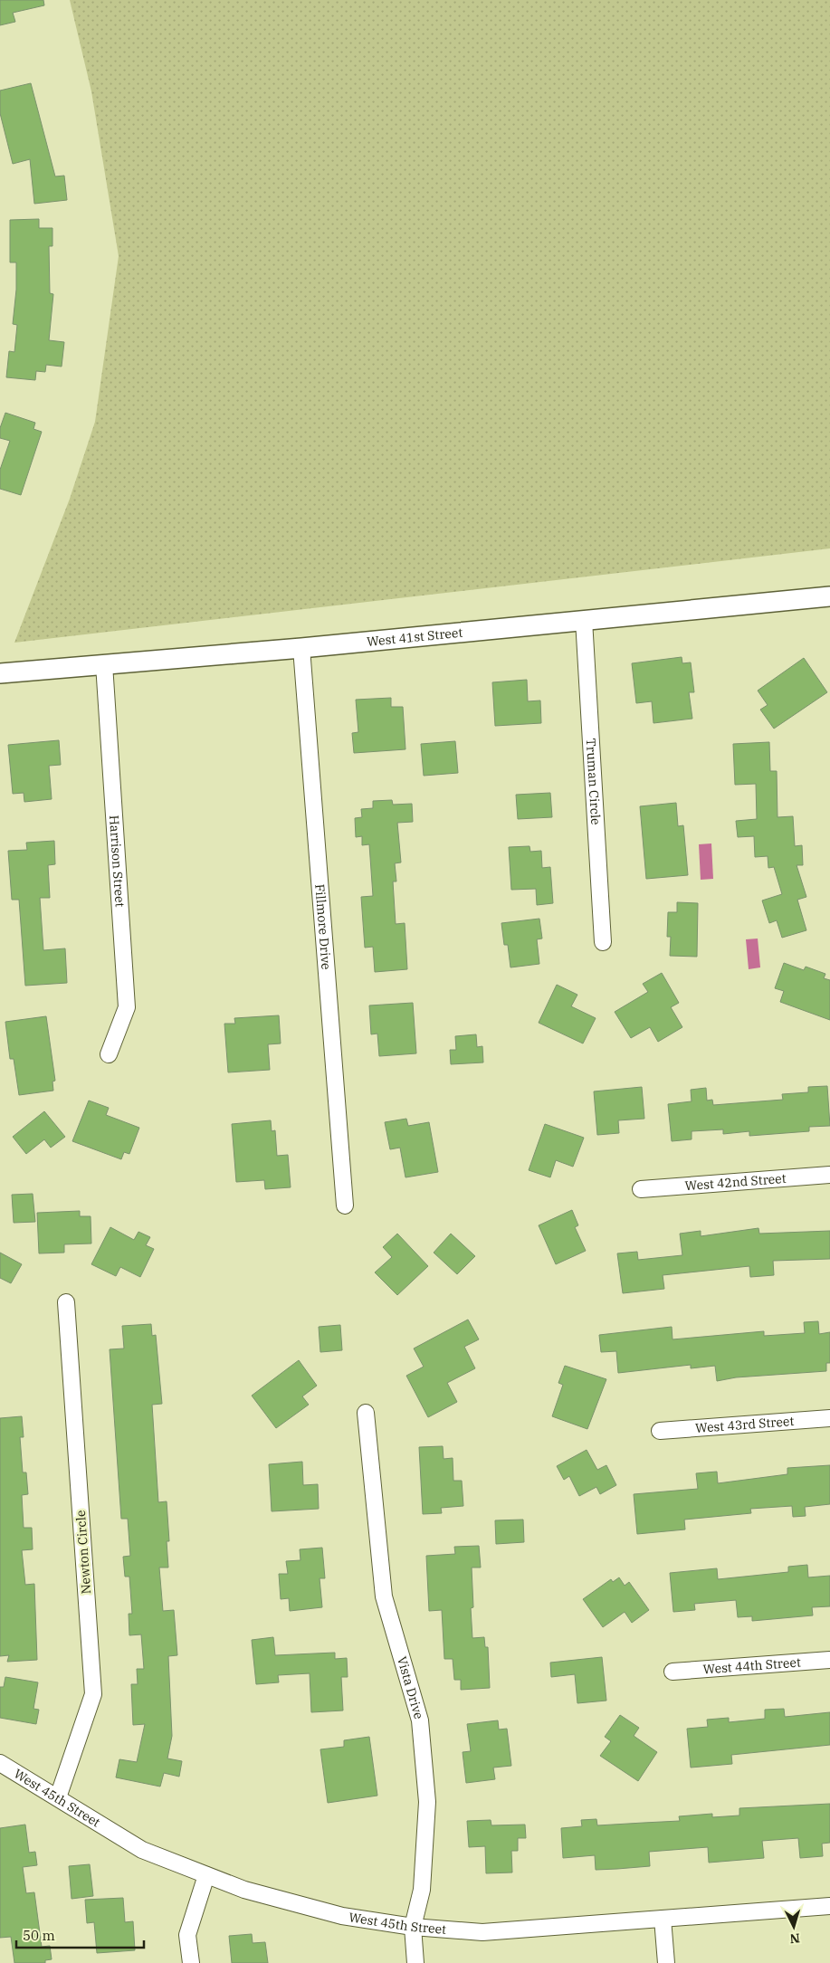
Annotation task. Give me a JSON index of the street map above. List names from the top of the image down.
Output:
{
  "streets": {
    "street": [
      "West 41st Street",
      "Truman Circle",
      "Harrison Street",
      "Fillmore Drive",
      "West 42nd Street",
      "West 43rd Street",
      "Newton Circle",
      "West 44th Street",
      "Vista Drive",
      "West 45th Street"
    ]
  },
  "crossings": [
    ["West 41st Street", "Truman Circle"],
    ["West 41st Street", "Harrison Street"],
    ["West 41st Street", "Fillmore Drive"],
    ["Newton Circle", "West 45th Street"],
    ["Vista Drive", "West 45th Street"]
  ],
  "scale_bar": "50 m",
  "north": "bottom"
}
